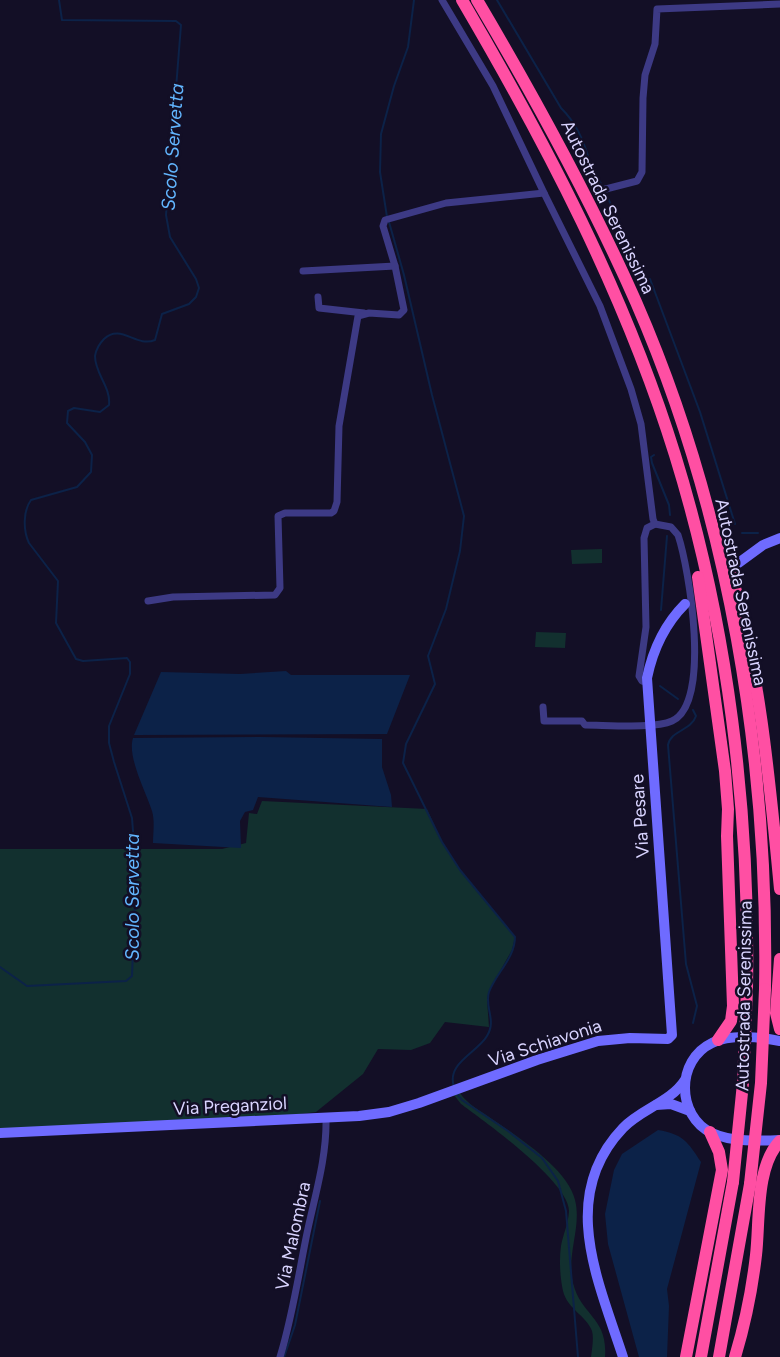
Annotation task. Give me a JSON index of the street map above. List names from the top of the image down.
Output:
{
  "streets": {
    "highway": ["Autostrada Serenissima"],
    "street": [
      "Via Pesare",
      "Via Schiavonia",
      "Via Preganziol",
      "Via Malombra"
    ]
  },
  "crossings": [
    ["Via Pesare", "Via Schiavonia"],
    ["Via Schiavonia", "Via Preganziol"],
    ["Via Preganziol", "Via Malombra"]
  ],
  "water": ["Scolo Servetta"]
}
